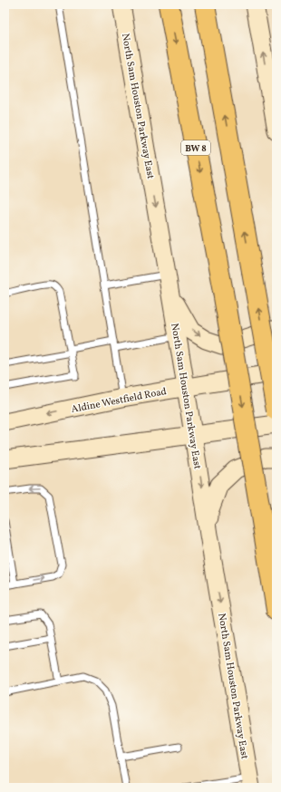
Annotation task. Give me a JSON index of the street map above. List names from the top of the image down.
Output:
{
  "streets": {
    "highway": ["BW 8"],
    "main road": ["North Sam Houston Parkway East", "Aldine Westfield Road"]
  },
  "crossings": [
    ["North Sam Houston Parkway East", "Aldine Westfield Road"]
  ],
  "one_way": ["North Sam Houston Parkway East"]
}
